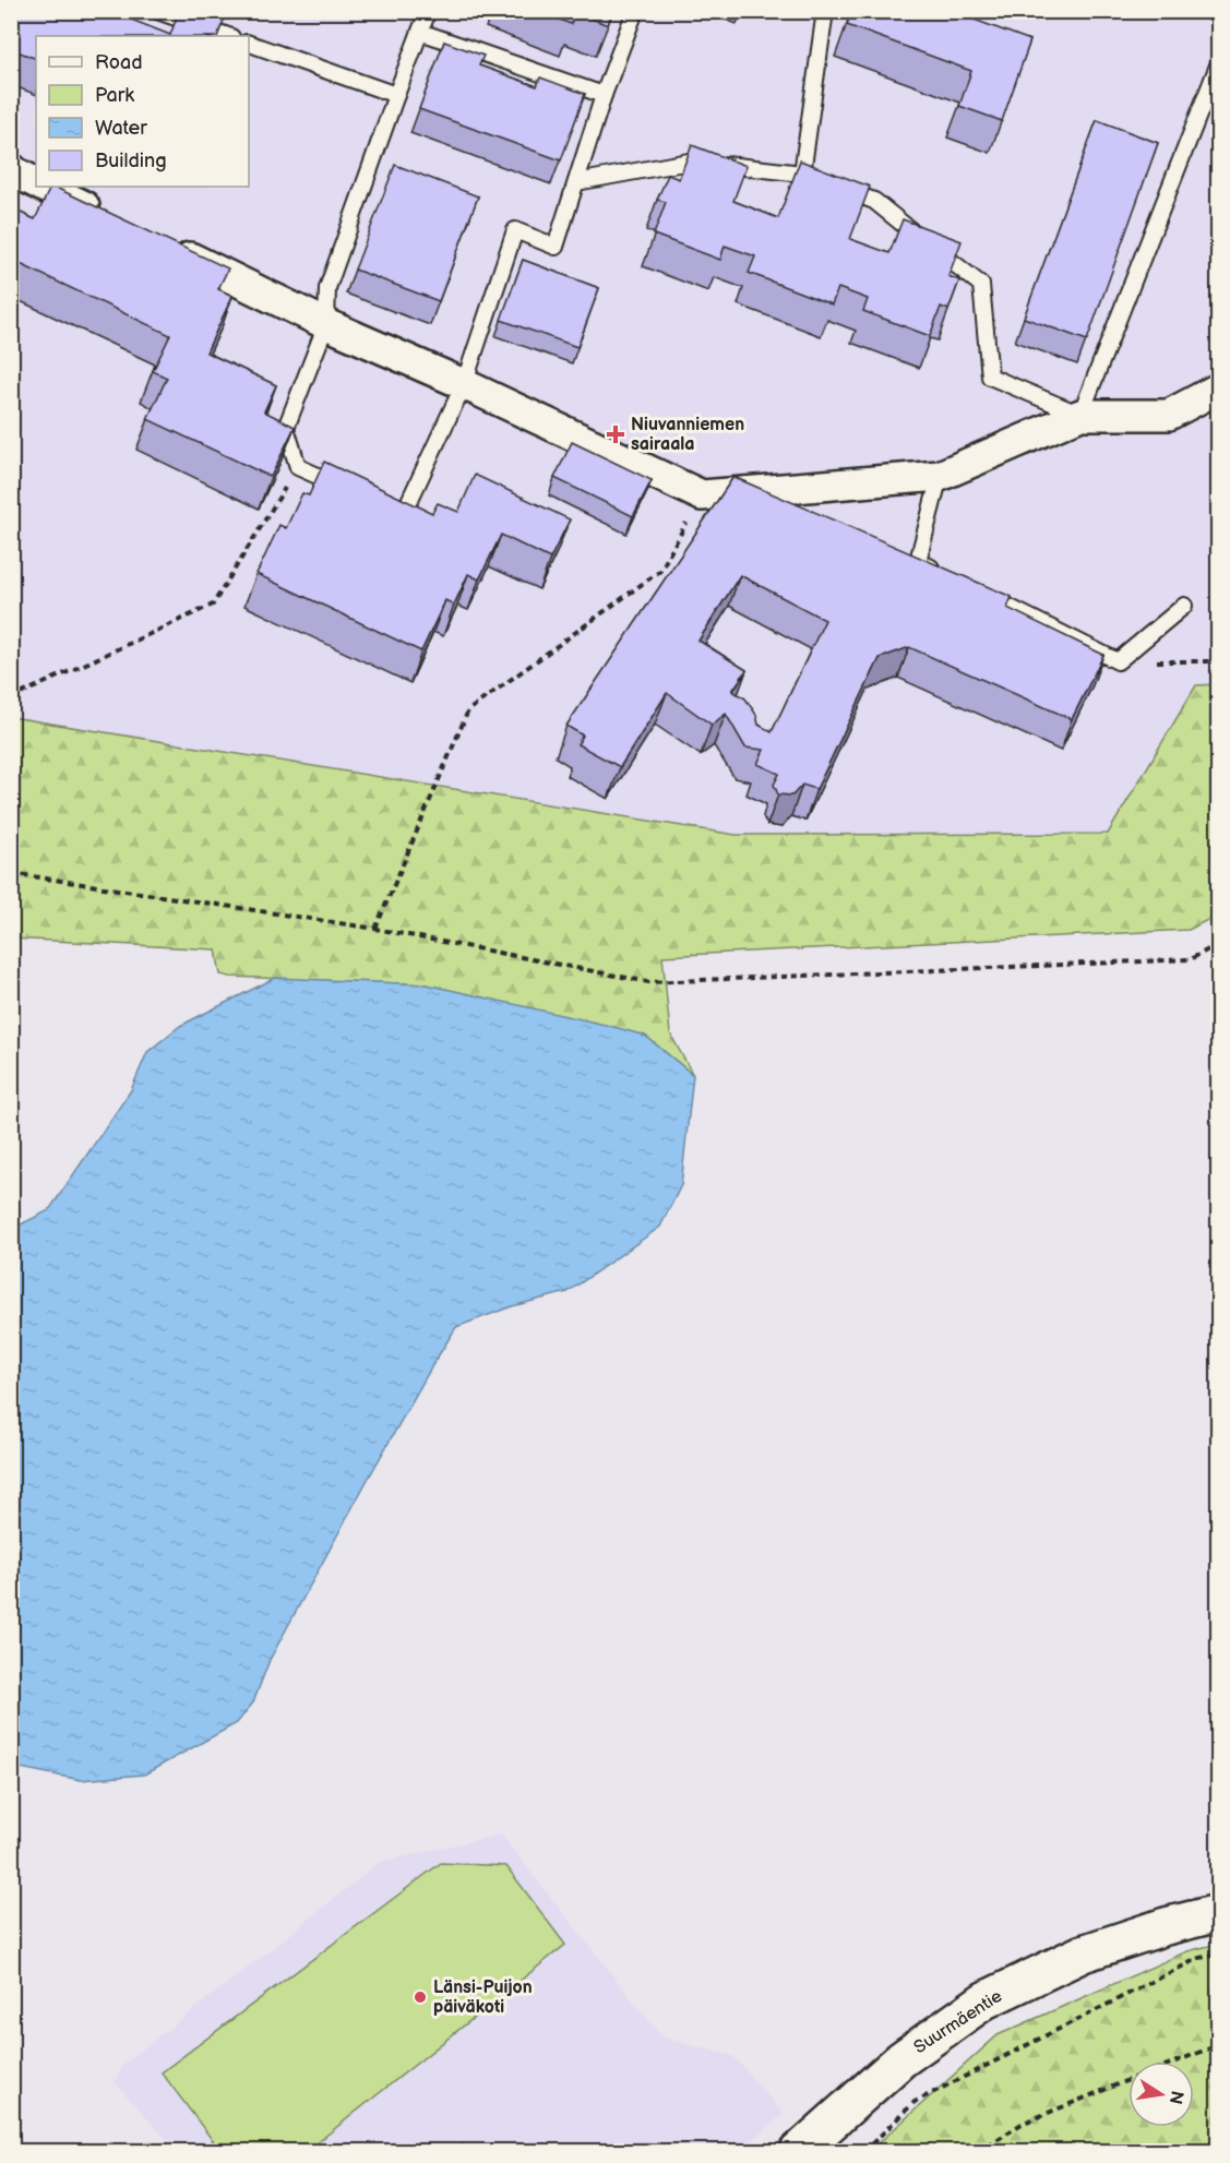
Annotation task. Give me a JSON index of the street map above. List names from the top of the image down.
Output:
{
  "streets": {
    "main road": ["Suurmäentie"]
  },
  "places": {
    "health": ["Niuvanniemen sairaala"],
    "other": ["Länsi-Puijon päiväkoti"]
  },
  "legend": [
    "Road",
    "Park",
    "Water",
    "Building"
  ],
  "north": "right"
}
